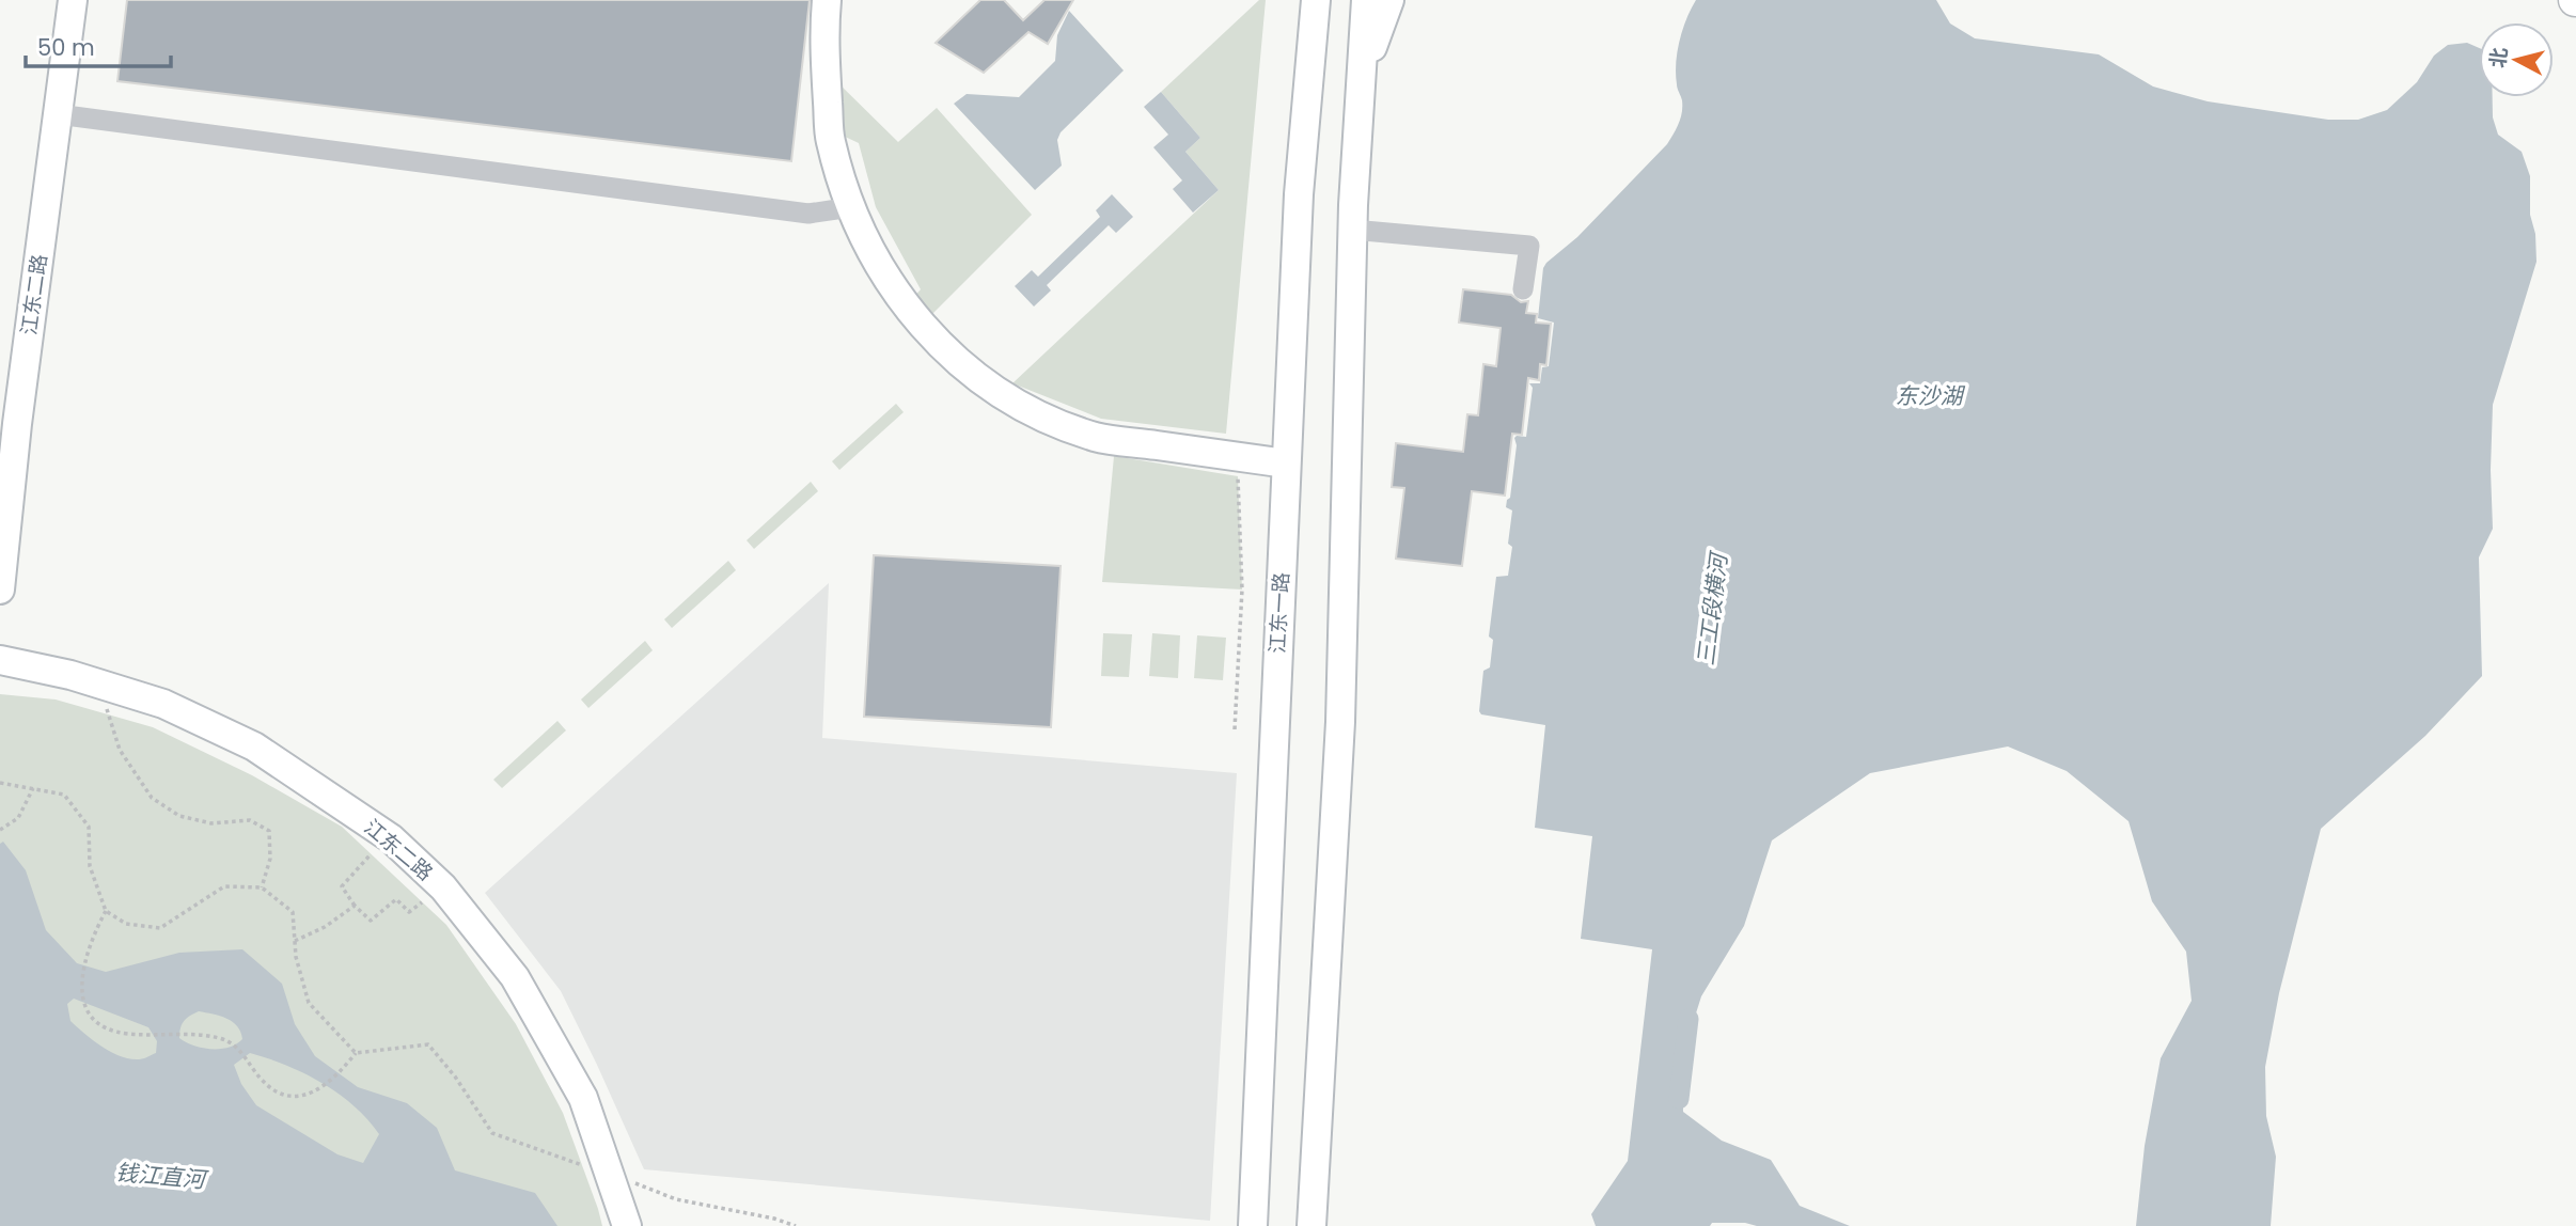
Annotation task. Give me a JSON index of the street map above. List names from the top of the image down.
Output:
{
  "streets": {
    "main road": ["江东二路", "江东一路"]
  },
  "water": ["东沙湖", "三工段横河", "钱江直河"],
  "scale_bar": "50 m",
  "north": "left"
}
